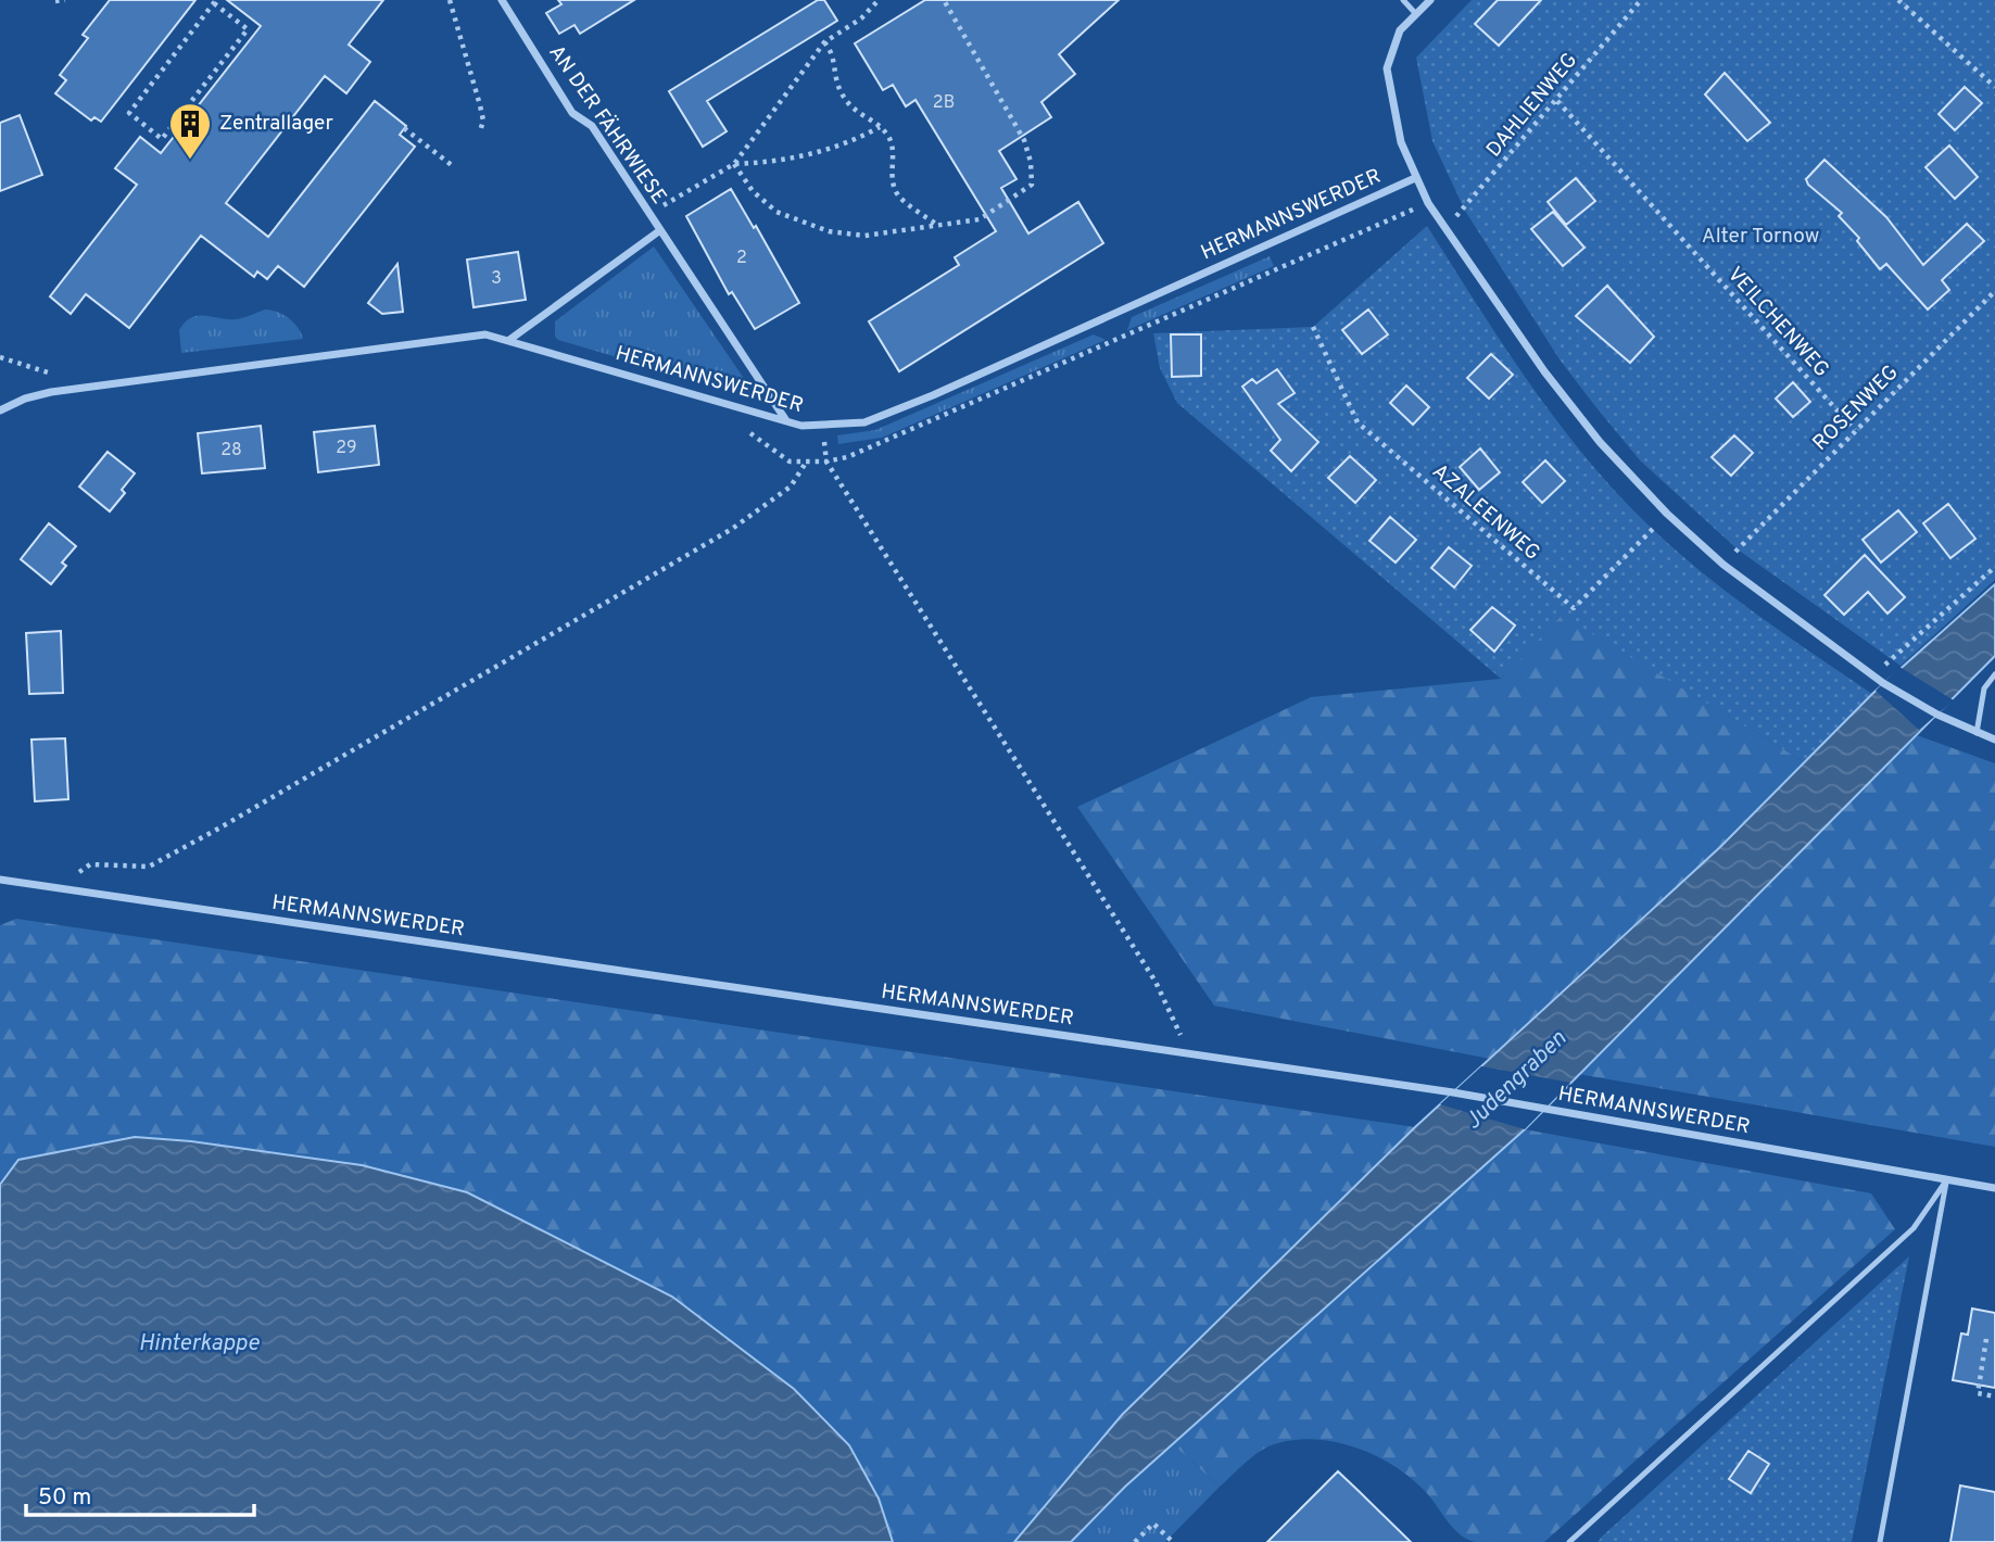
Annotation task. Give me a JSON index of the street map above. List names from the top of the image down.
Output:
{
  "streets": {
    "street": ["AN DER FÄHRWIESE", "HERMANNSWERDER"],
    "path": [
      "DAHLIENWEG",
      "VEILCHENWEG",
      "ROSENWEG",
      "AZALEENWEG"
    ]
  },
  "crossings": [
    ["DAHLIENWEG", "VEILCHENWEG"],
    ["AN DER FÄHRWIESE", "HERMANNSWERDER"],
    ["VEILCHENWEG", "ROSENWEG"]
  ],
  "water": ["Judengraben", "Hinterkappe"],
  "parks": ["Alter Tornow"],
  "places": {
    "building": ["Zentrallager"]
  },
  "house_numbers": [
    "2B",
    "2",
    "3",
    "29",
    "28"
  ],
  "scale_bar": "50 m"
}
